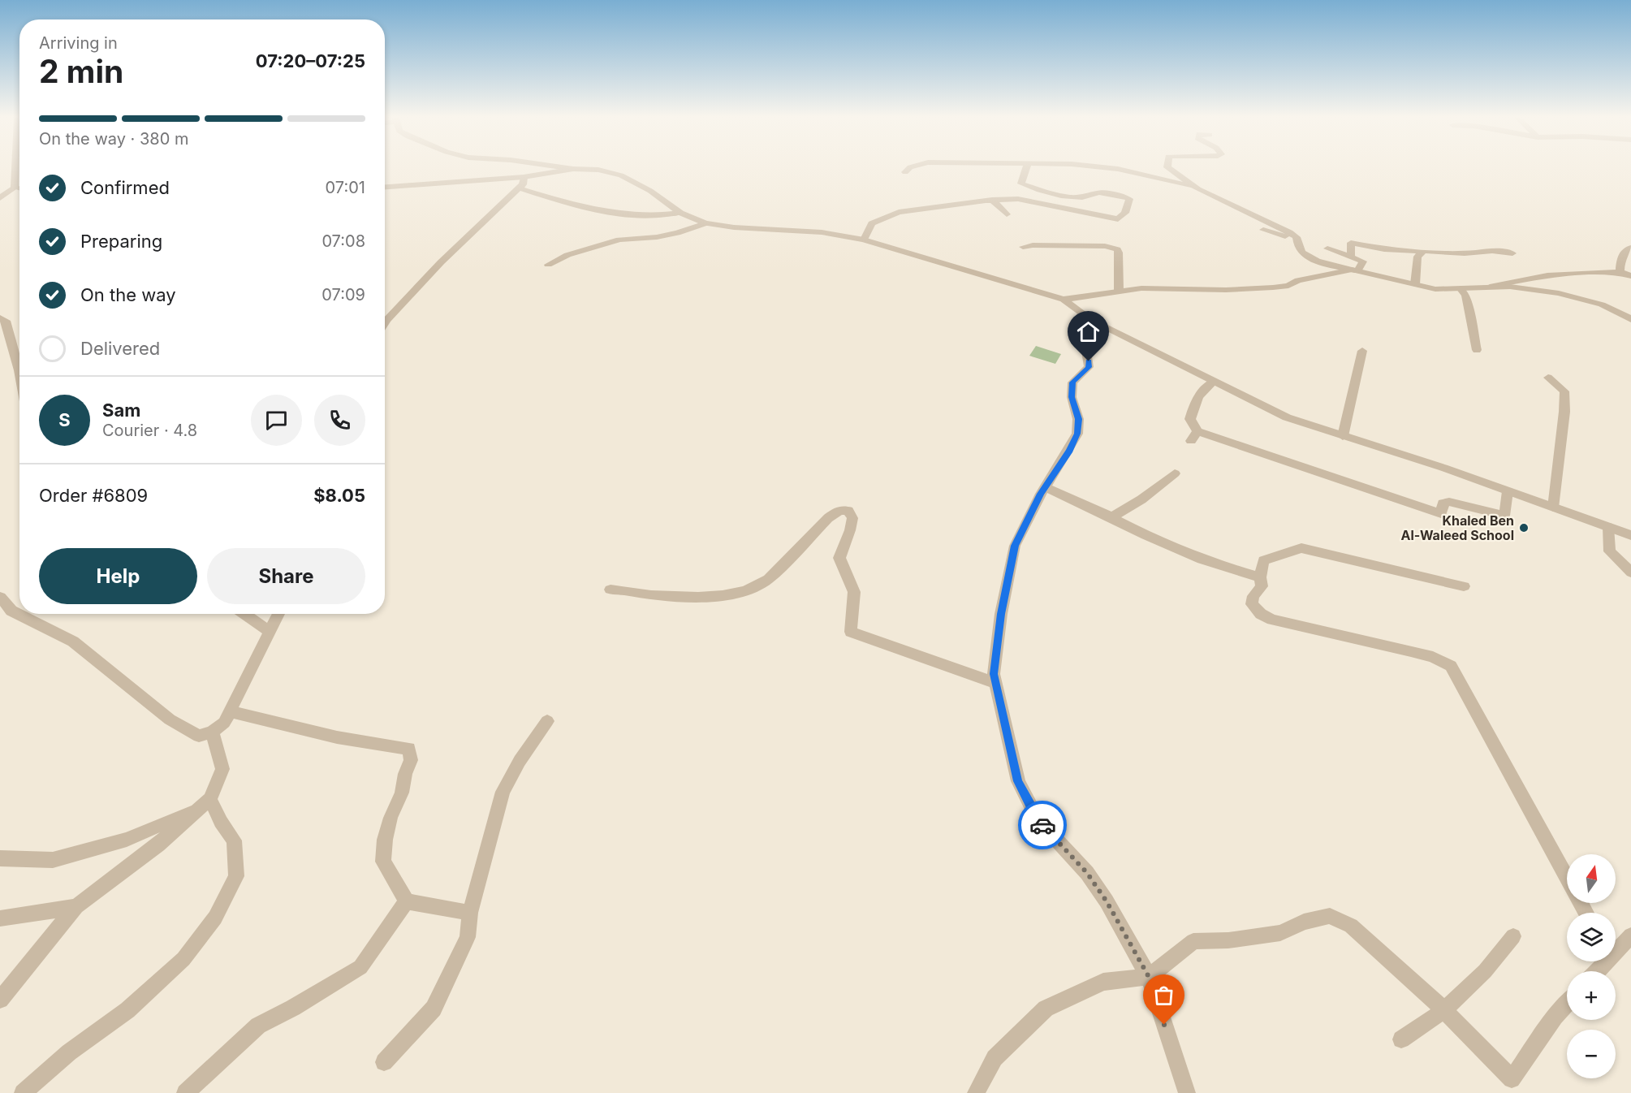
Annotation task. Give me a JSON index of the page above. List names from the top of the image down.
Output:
{
  "places": ["Khaled Ben Al-Waleed School"],
  "north": "top",
  "page": {
    "heading": ["2 min", "Arriving in", "07:20–07:25"],
    "panel": [
      "Sam",
      "Courier · 4.8",
      "Order #6809",
      "$8.05"
    ],
    "bar": "On the way · 380 m",
    "list": [
      ["Confirmed", "07:01"],
      ["Preparing", "07:08"],
      ["On the way", "07:09"],
      "Delivered"
    ],
    "round": "S",
    "buttons": ["Help", "Share"],
    "map_buttons": ["+", "−"]
  }
}
